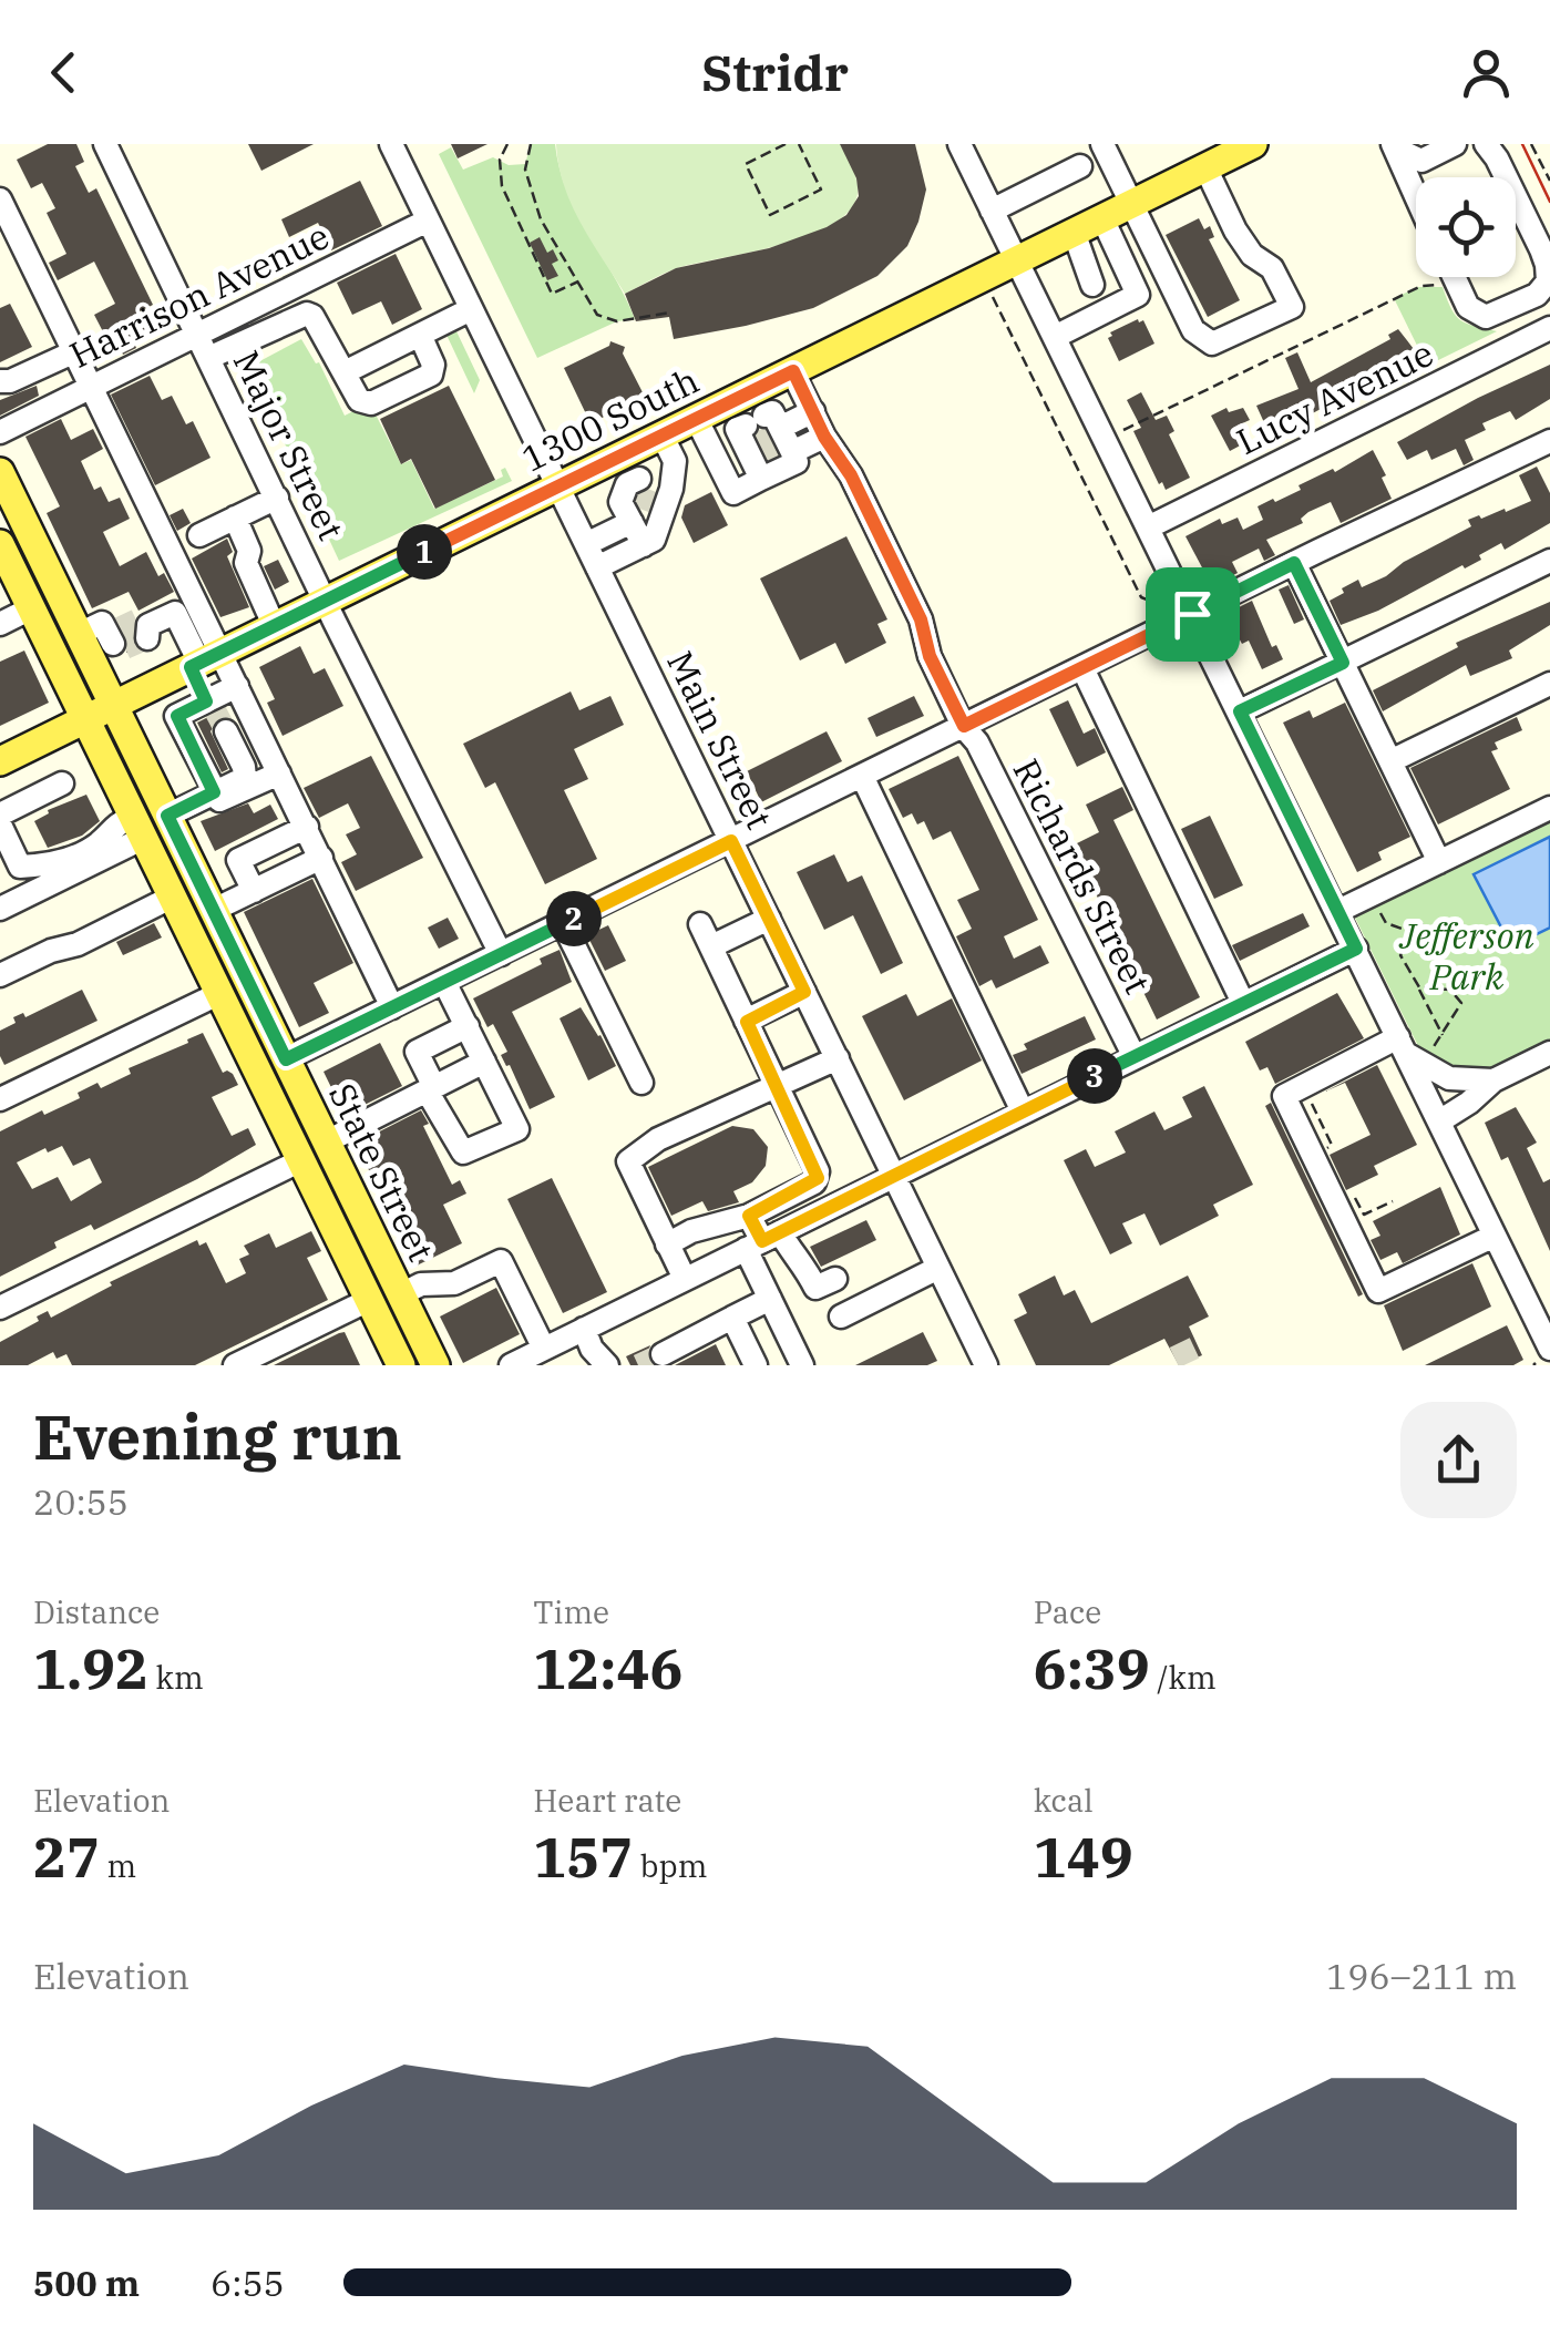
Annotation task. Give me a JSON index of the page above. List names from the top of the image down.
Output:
{
  "streets": {
    "main road": ["1300 South", "State Street"],
    "street": [
      "Harrison Avenue",
      "Lucy Avenue",
      "Major Street",
      "Main Street",
      "Richards Street"
    ]
  },
  "crossings": [
    ["Harrison Avenue", "Major Street"],
    ["Harrison Avenue", "Main Street"],
    ["1300 South", "Major Street"],
    ["1300 South", "Main Street"],
    ["1300 South", "Richards Street"],
    ["1300 South", "State Street"]
  ],
  "parks": ["Jefferson Park"],
  "page": {
    "header": "Stridr",
    "pins": ["1", "2", "3"],
    "heading": ["Evening run", "20:55"],
    "stats": [
      ["Distance", "1.92 km"],
      ["Time", "12:46"],
      ["Pace", "6:39 /km"],
      ["Elevation", "27 m"],
      ["Heart rate", "157 bpm"],
      ["kcal", "149"]
    ],
    "chart": ["Elevation", "196–211 m"],
    "list": [
      {
        "name": "500 m",
        "note": "6:55"
      }
    ]
  }
}
